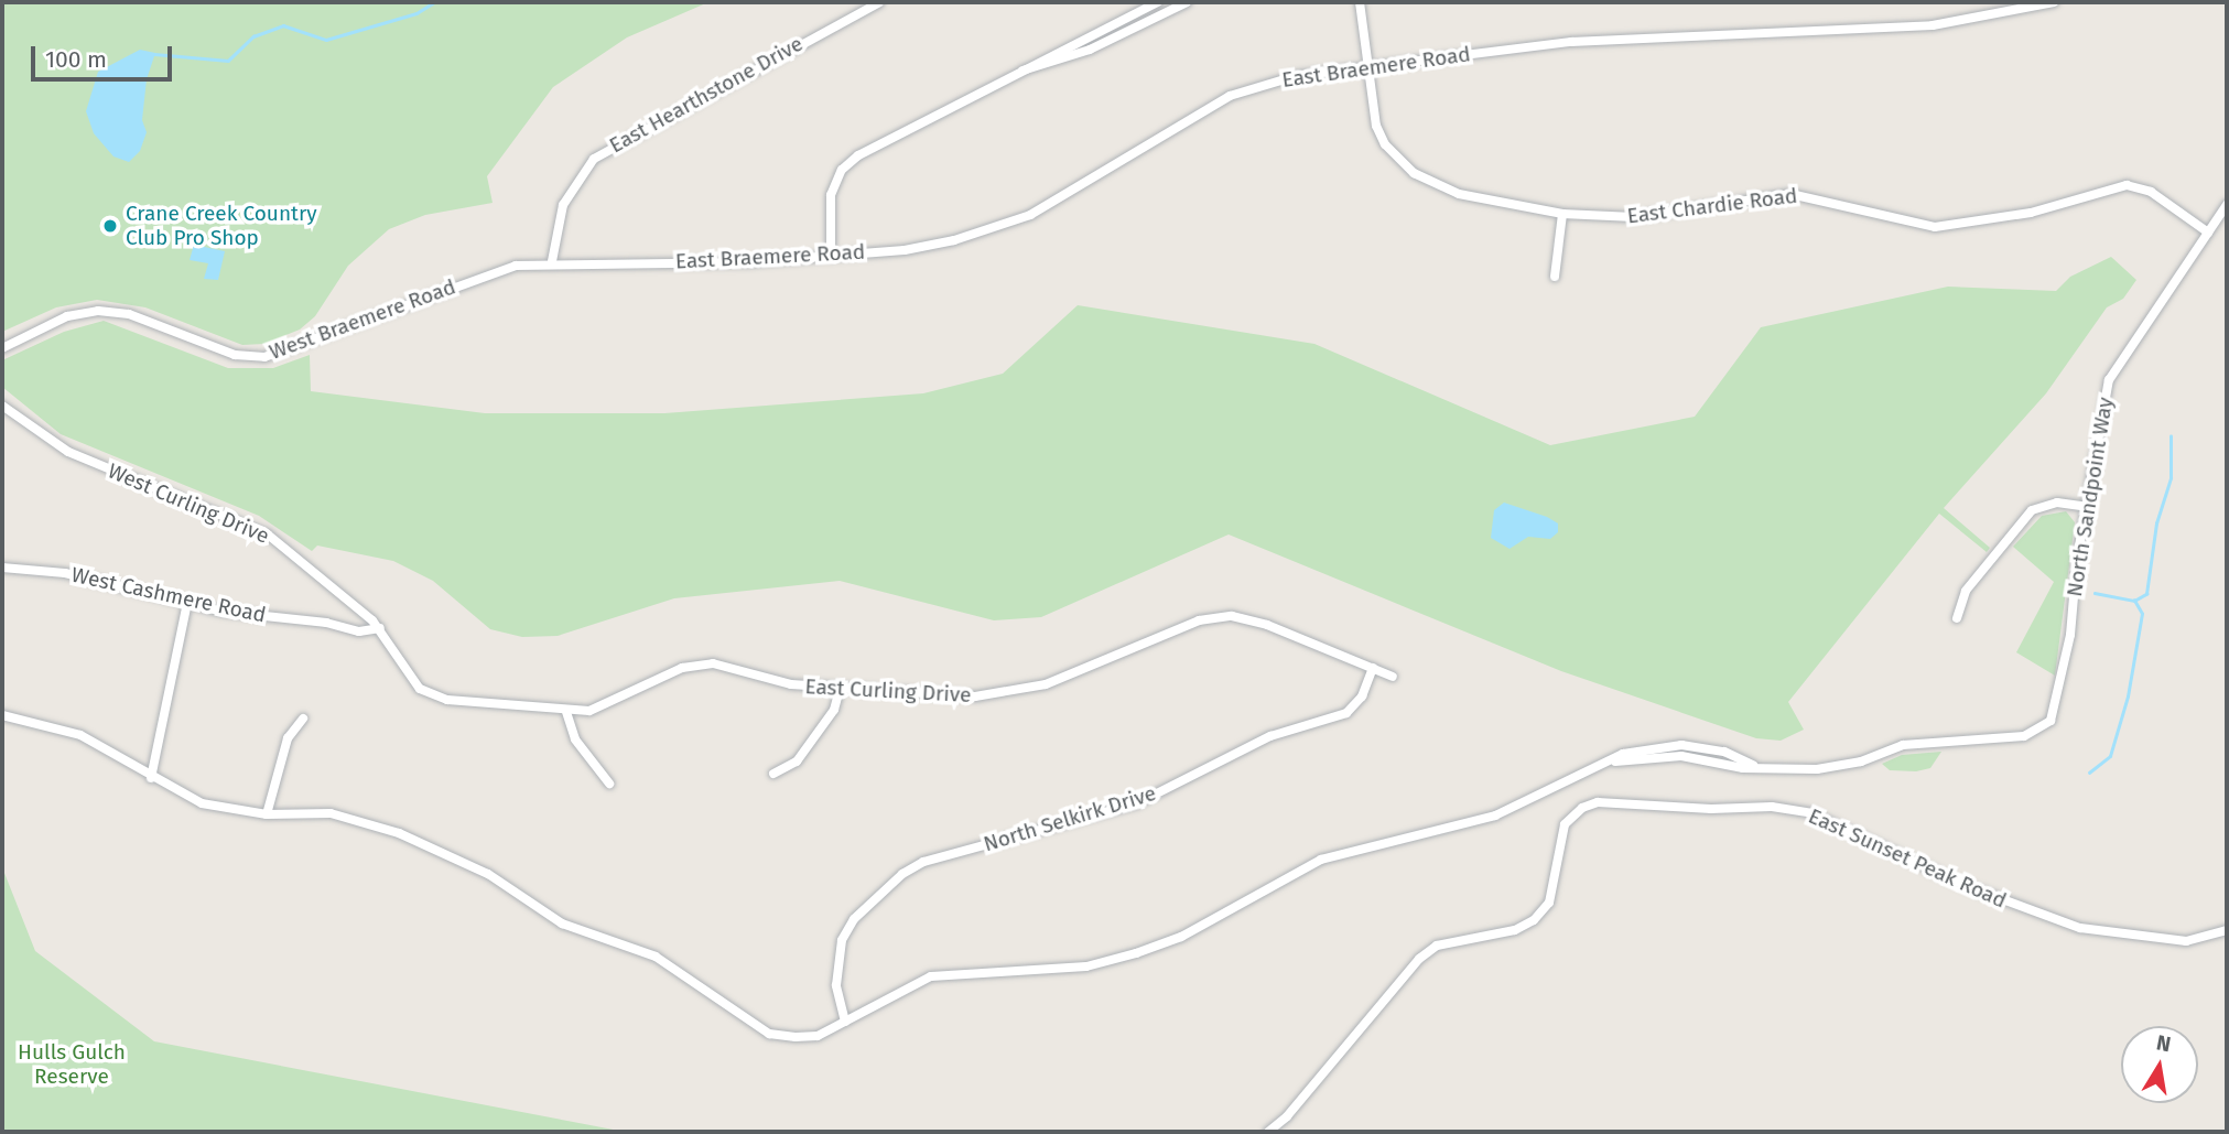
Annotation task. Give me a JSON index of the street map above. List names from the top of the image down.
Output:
{
  "streets": {
    "street": [
      "East Braemere Road",
      "East Hearthstone Drive",
      "East Chardie Road",
      "West Braemere Road",
      "North Sandpoint Way",
      "West Curling Drive",
      "West Cashmere Road",
      "East Curling Drive",
      "North Selkirk Drive",
      "East Sunset Peak Road"
    ]
  },
  "crossings": [
    ["East Braemere Road", "East Hearthstone Drive"],
    ["East Braemere Road", "East Chardie Road"],
    ["East Braemere Road", "West Braemere Road"],
    ["East Hearthstone Drive", "West Braemere Road"],
    ["East Chardie Road", "North Sandpoint Way"],
    ["North Sandpoint Way", "North Selkirk Drive"],
    ["West Curling Drive", "West Cashmere Road"],
    ["West Curling Drive", "East Curling Drive"],
    ["East Curling Drive", "North Selkirk Drive"]
  ],
  "parks": ["Hulls Gulch Reserve"],
  "places": ["Crane Creek Country Club Pro Shop"],
  "scale_bar": "100 m",
  "north": "top"
}
